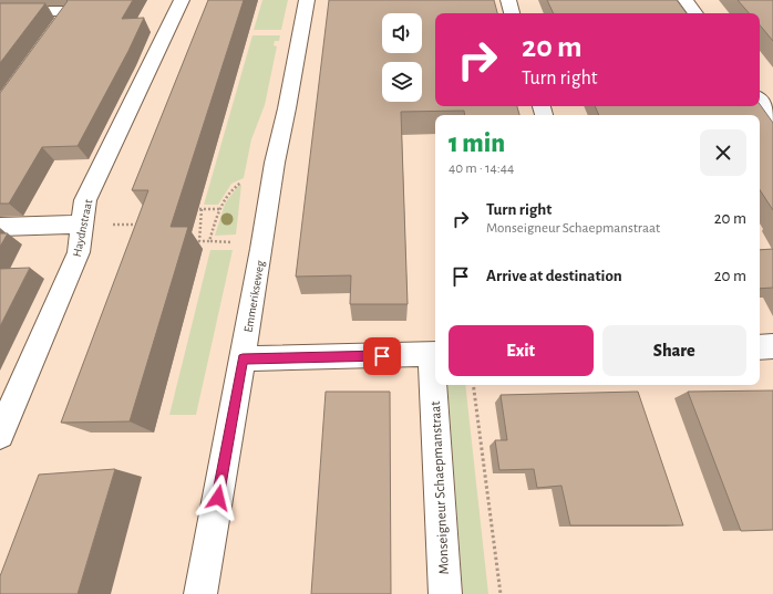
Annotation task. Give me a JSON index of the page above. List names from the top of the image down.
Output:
{
  "streets": {
    "street": ["Haydnstraat", "Emmerikseweg", "Monseigneur Schaepmanstraat"]
  },
  "crossings": [
    ["Emmerikseweg", "Monseigneur Schaepmanstraat"]
  ],
  "page": {
    "turn": ["20 m", "Turn right"],
    "heading": ["1 min", "40 m · 14:44"],
    "list": [
      {
        "name": "Turn right",
        "note": "Monseigneur Schaepmanstraat",
        "value": "20 m"
      },
      {
        "name": "Arrive at destination",
        "value": "20 m"
      }
    ],
    "buttons": ["Exit", "Share"]
  }
}
